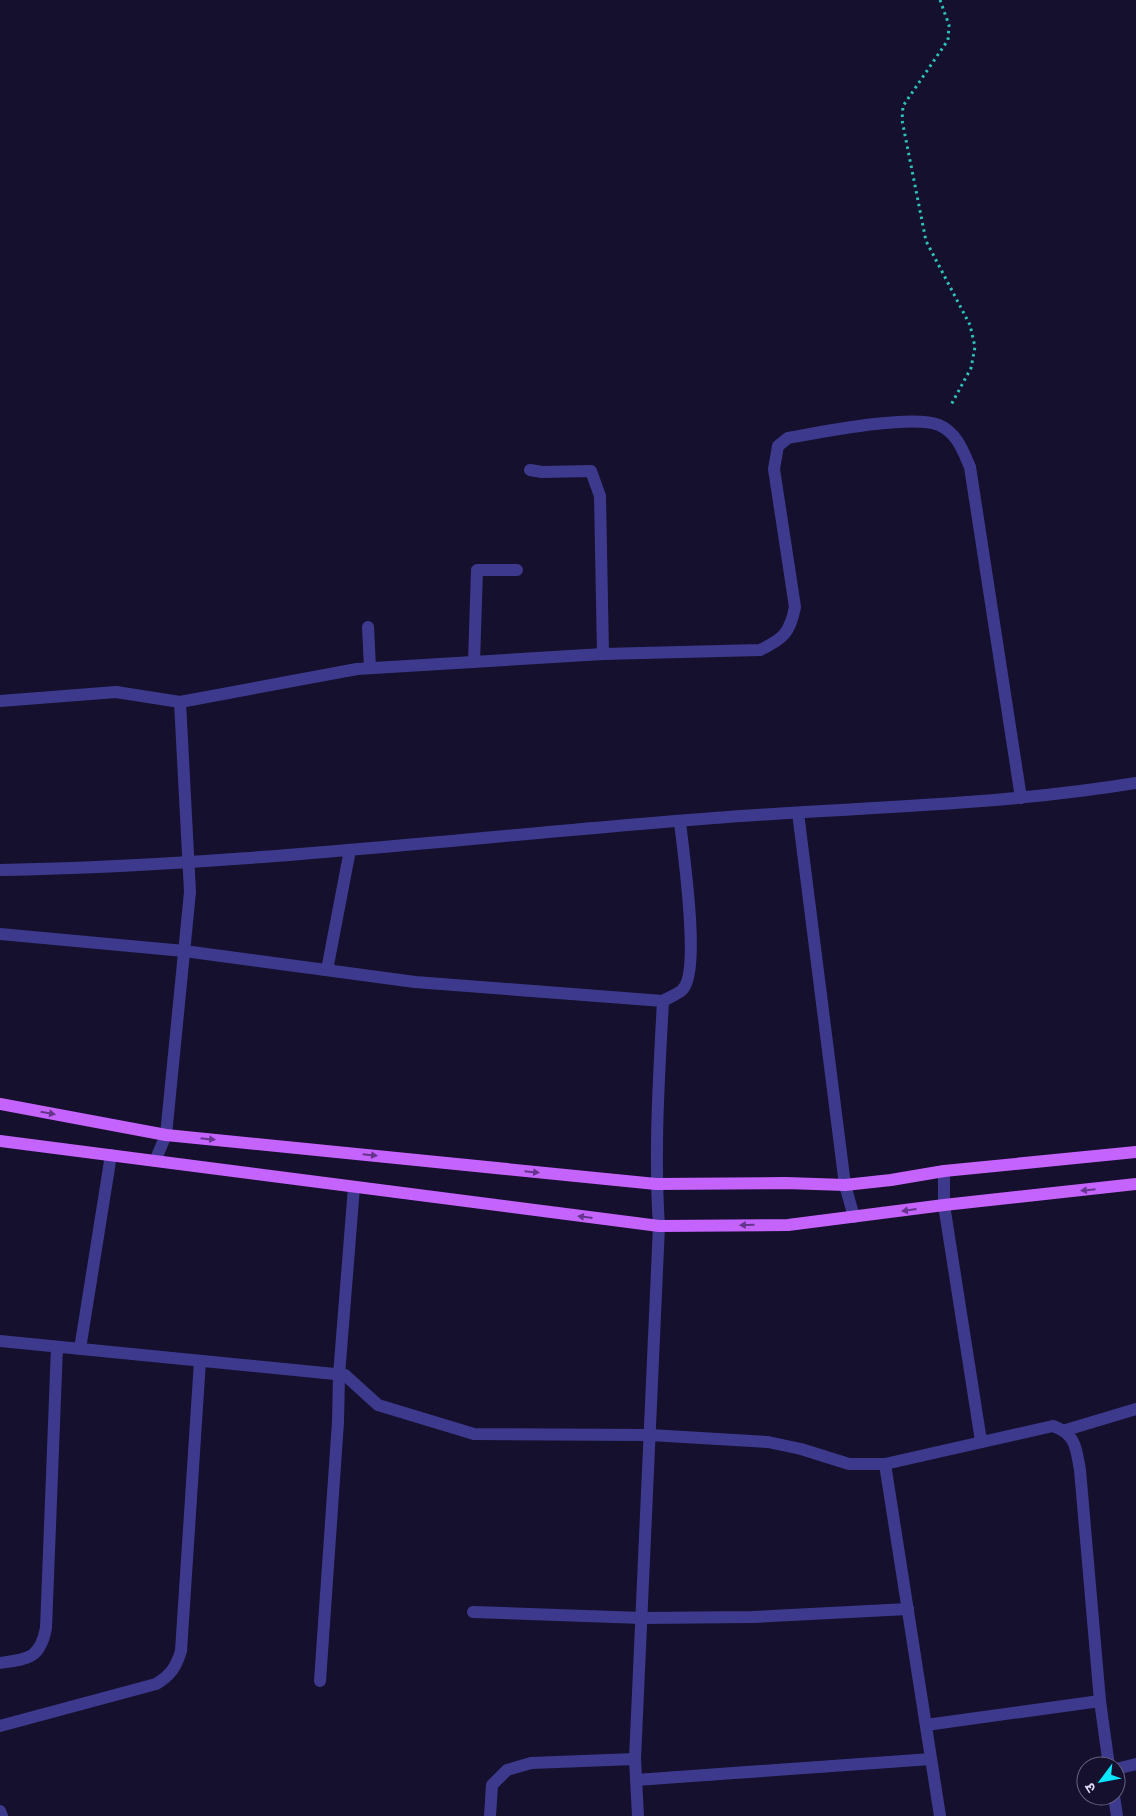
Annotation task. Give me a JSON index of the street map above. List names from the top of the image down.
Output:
{
  "north": "bottom left"
}
